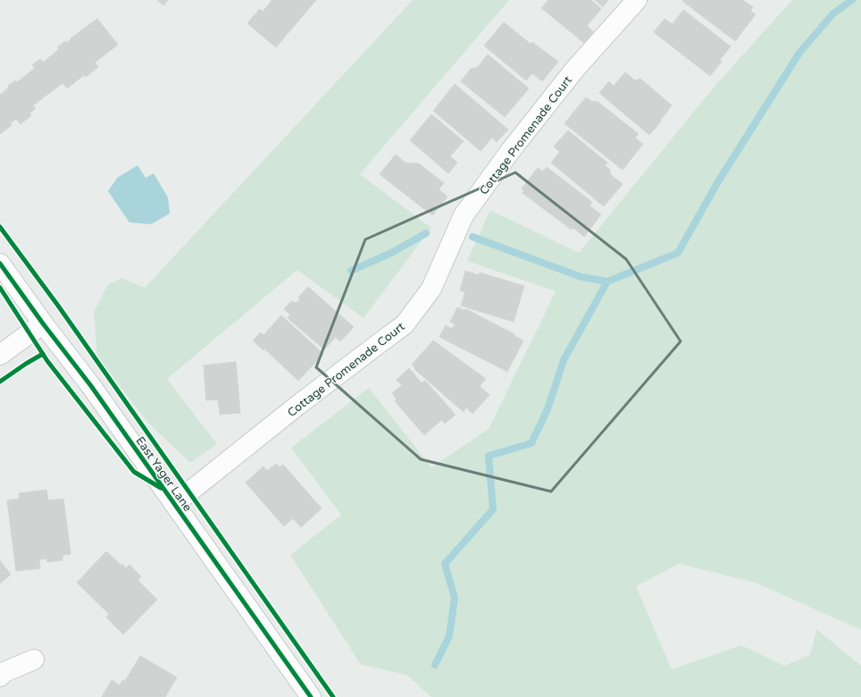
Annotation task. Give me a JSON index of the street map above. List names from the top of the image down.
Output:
{
  "streets": {
    "street": ["Cottage Promenade Court", "East Yager Lane"]
  },
  "crossings": [
    ["Cottage Promenade Court", "East Yager Lane"]
  ]
}
